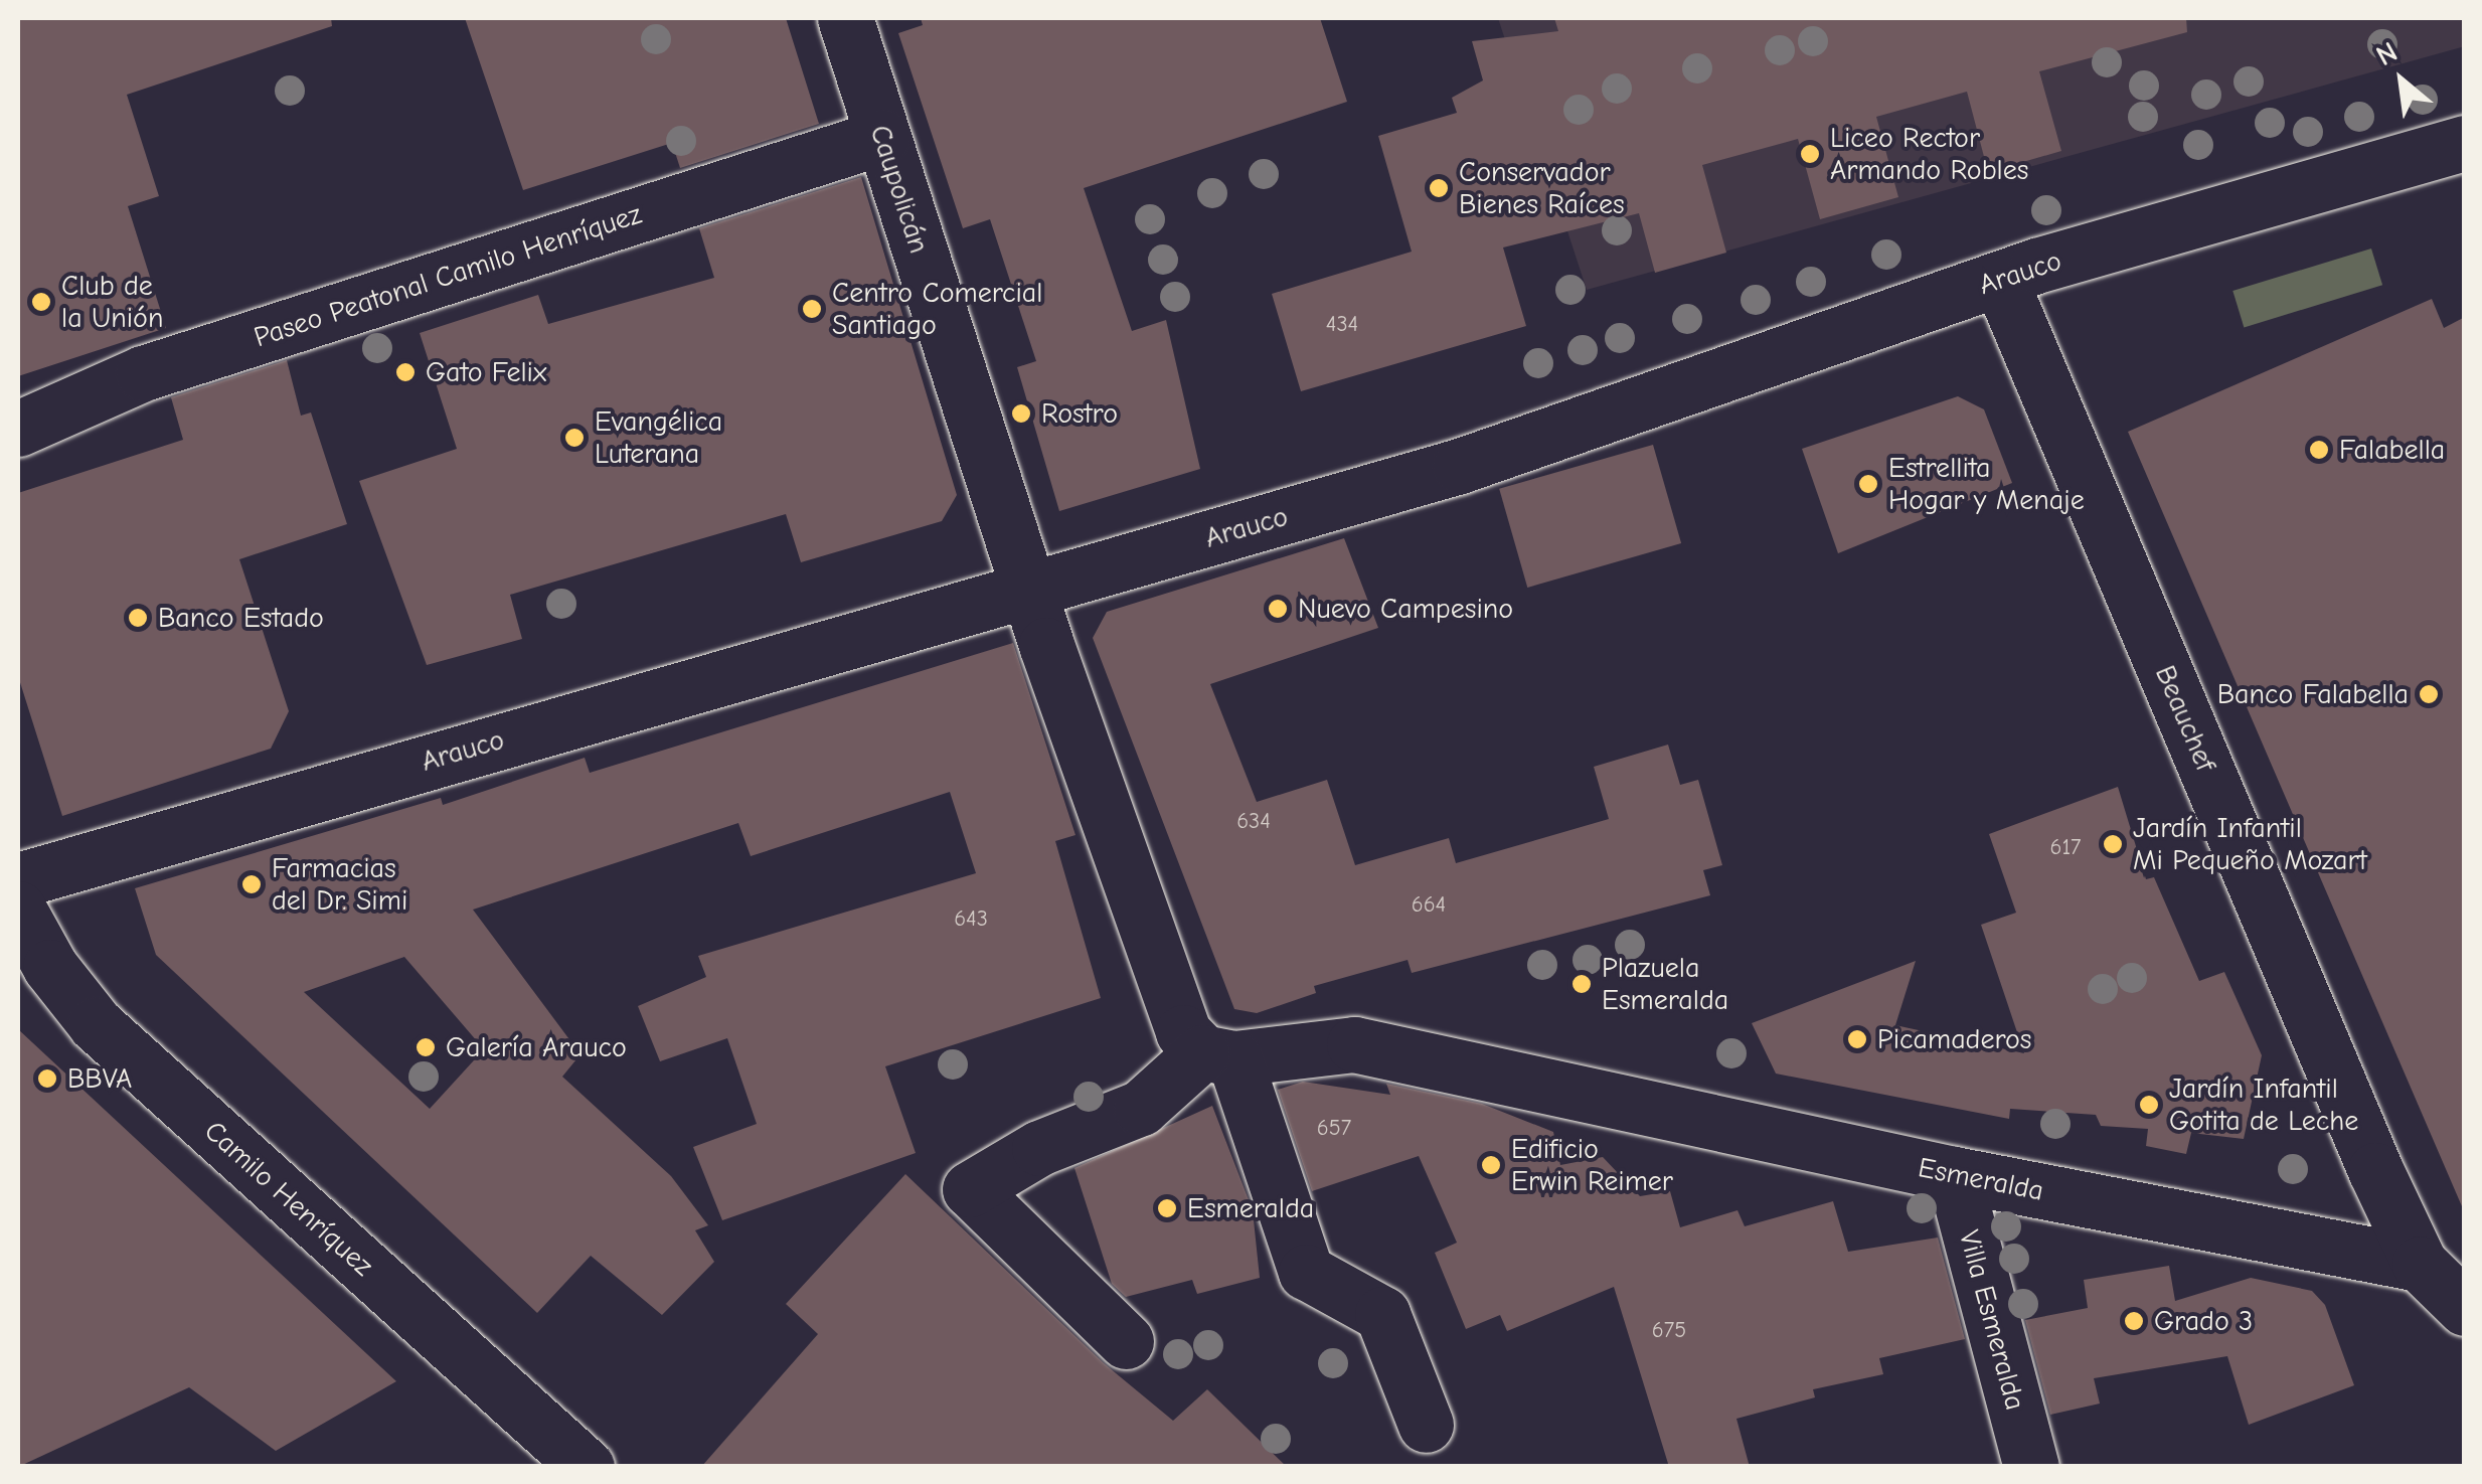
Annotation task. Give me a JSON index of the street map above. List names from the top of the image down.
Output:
{
  "streets": {
    "street": [
      "Caupolicán",
      "Arauco",
      "Paseo Peatonal Camilo Henríquez",
      "Beauchef",
      "Esmeralda",
      "Camilo Henríquez",
      "Villa Esmeralda"
    ]
  },
  "crossings": [
    ["Caupolicán", "Arauco"],
    ["Caupolicán", "Paseo Peatonal Camilo Henríquez"],
    ["Arauco", "Beauchef"],
    ["Beauchef", "Esmeralda"],
    ["Esmeralda", "Villa Esmeralda"]
  ],
  "places": [
    "Liceo Rector Armando Robles",
    "Conservador Bienes Raíces",
    "Club de la Unión",
    "Centro Comercial Santiago",
    "Gato Felix",
    "Rostro",
    "Evangélica Luterana",
    "Falabella",
    "Estrellita Hogar y Menaje",
    "Nuevo Campesino",
    "Banco Estado",
    "Banco Falabella",
    "Jardín Infantil Mi Pequeño Mozart",
    "Farmacias del Dr. Simi",
    "Plazuela Esmeralda",
    "Picamaderos",
    "Galería Arauco",
    "BBVA",
    "Jardín Infantil Gotita de Leche",
    "Edificio Erwin Reimer",
    "Esmeralda",
    "Grado 3"
  ],
  "house_numbers": [
    "434",
    "634",
    "617",
    "664",
    "643",
    "657",
    "675"
  ],
  "north": "top left"
}
